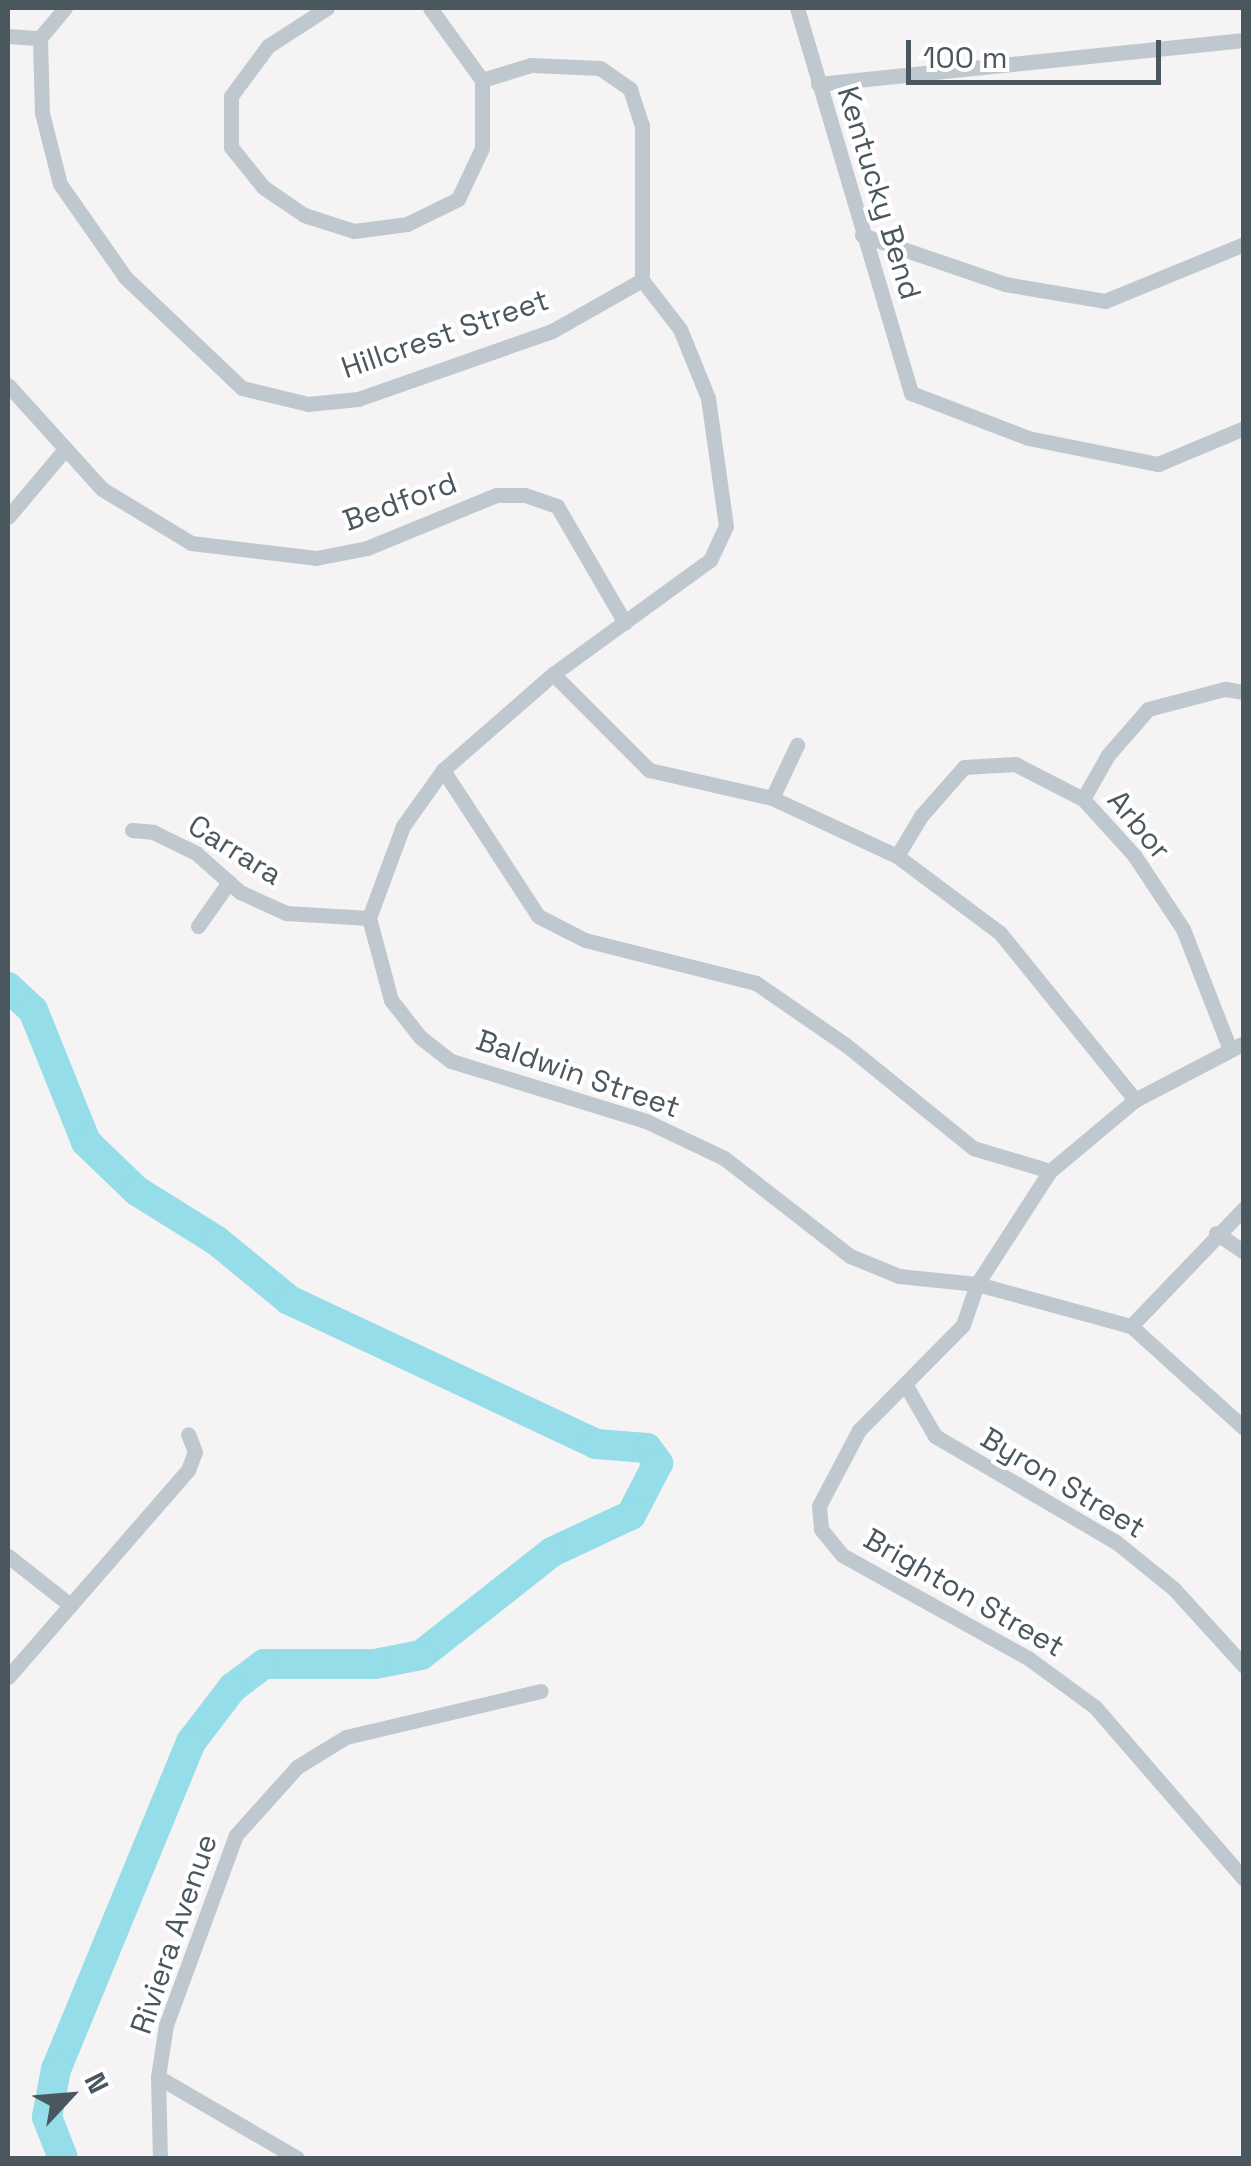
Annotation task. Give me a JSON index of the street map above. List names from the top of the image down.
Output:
{
  "streets": {
    "street": [
      "Kentucky Bend",
      "Hillcrest Street",
      "Bedford",
      "Arbor",
      "Carrara",
      "Baldwin Street",
      "Byron Street",
      "Brighton Street",
      "Riviera Avenue"
    ]
  },
  "crossings": [
    ["Carrara", "Baldwin Street"],
    ["Byron Street", "Brighton Street"]
  ],
  "scale_bar": "100 m",
  "north": "top right"
}
